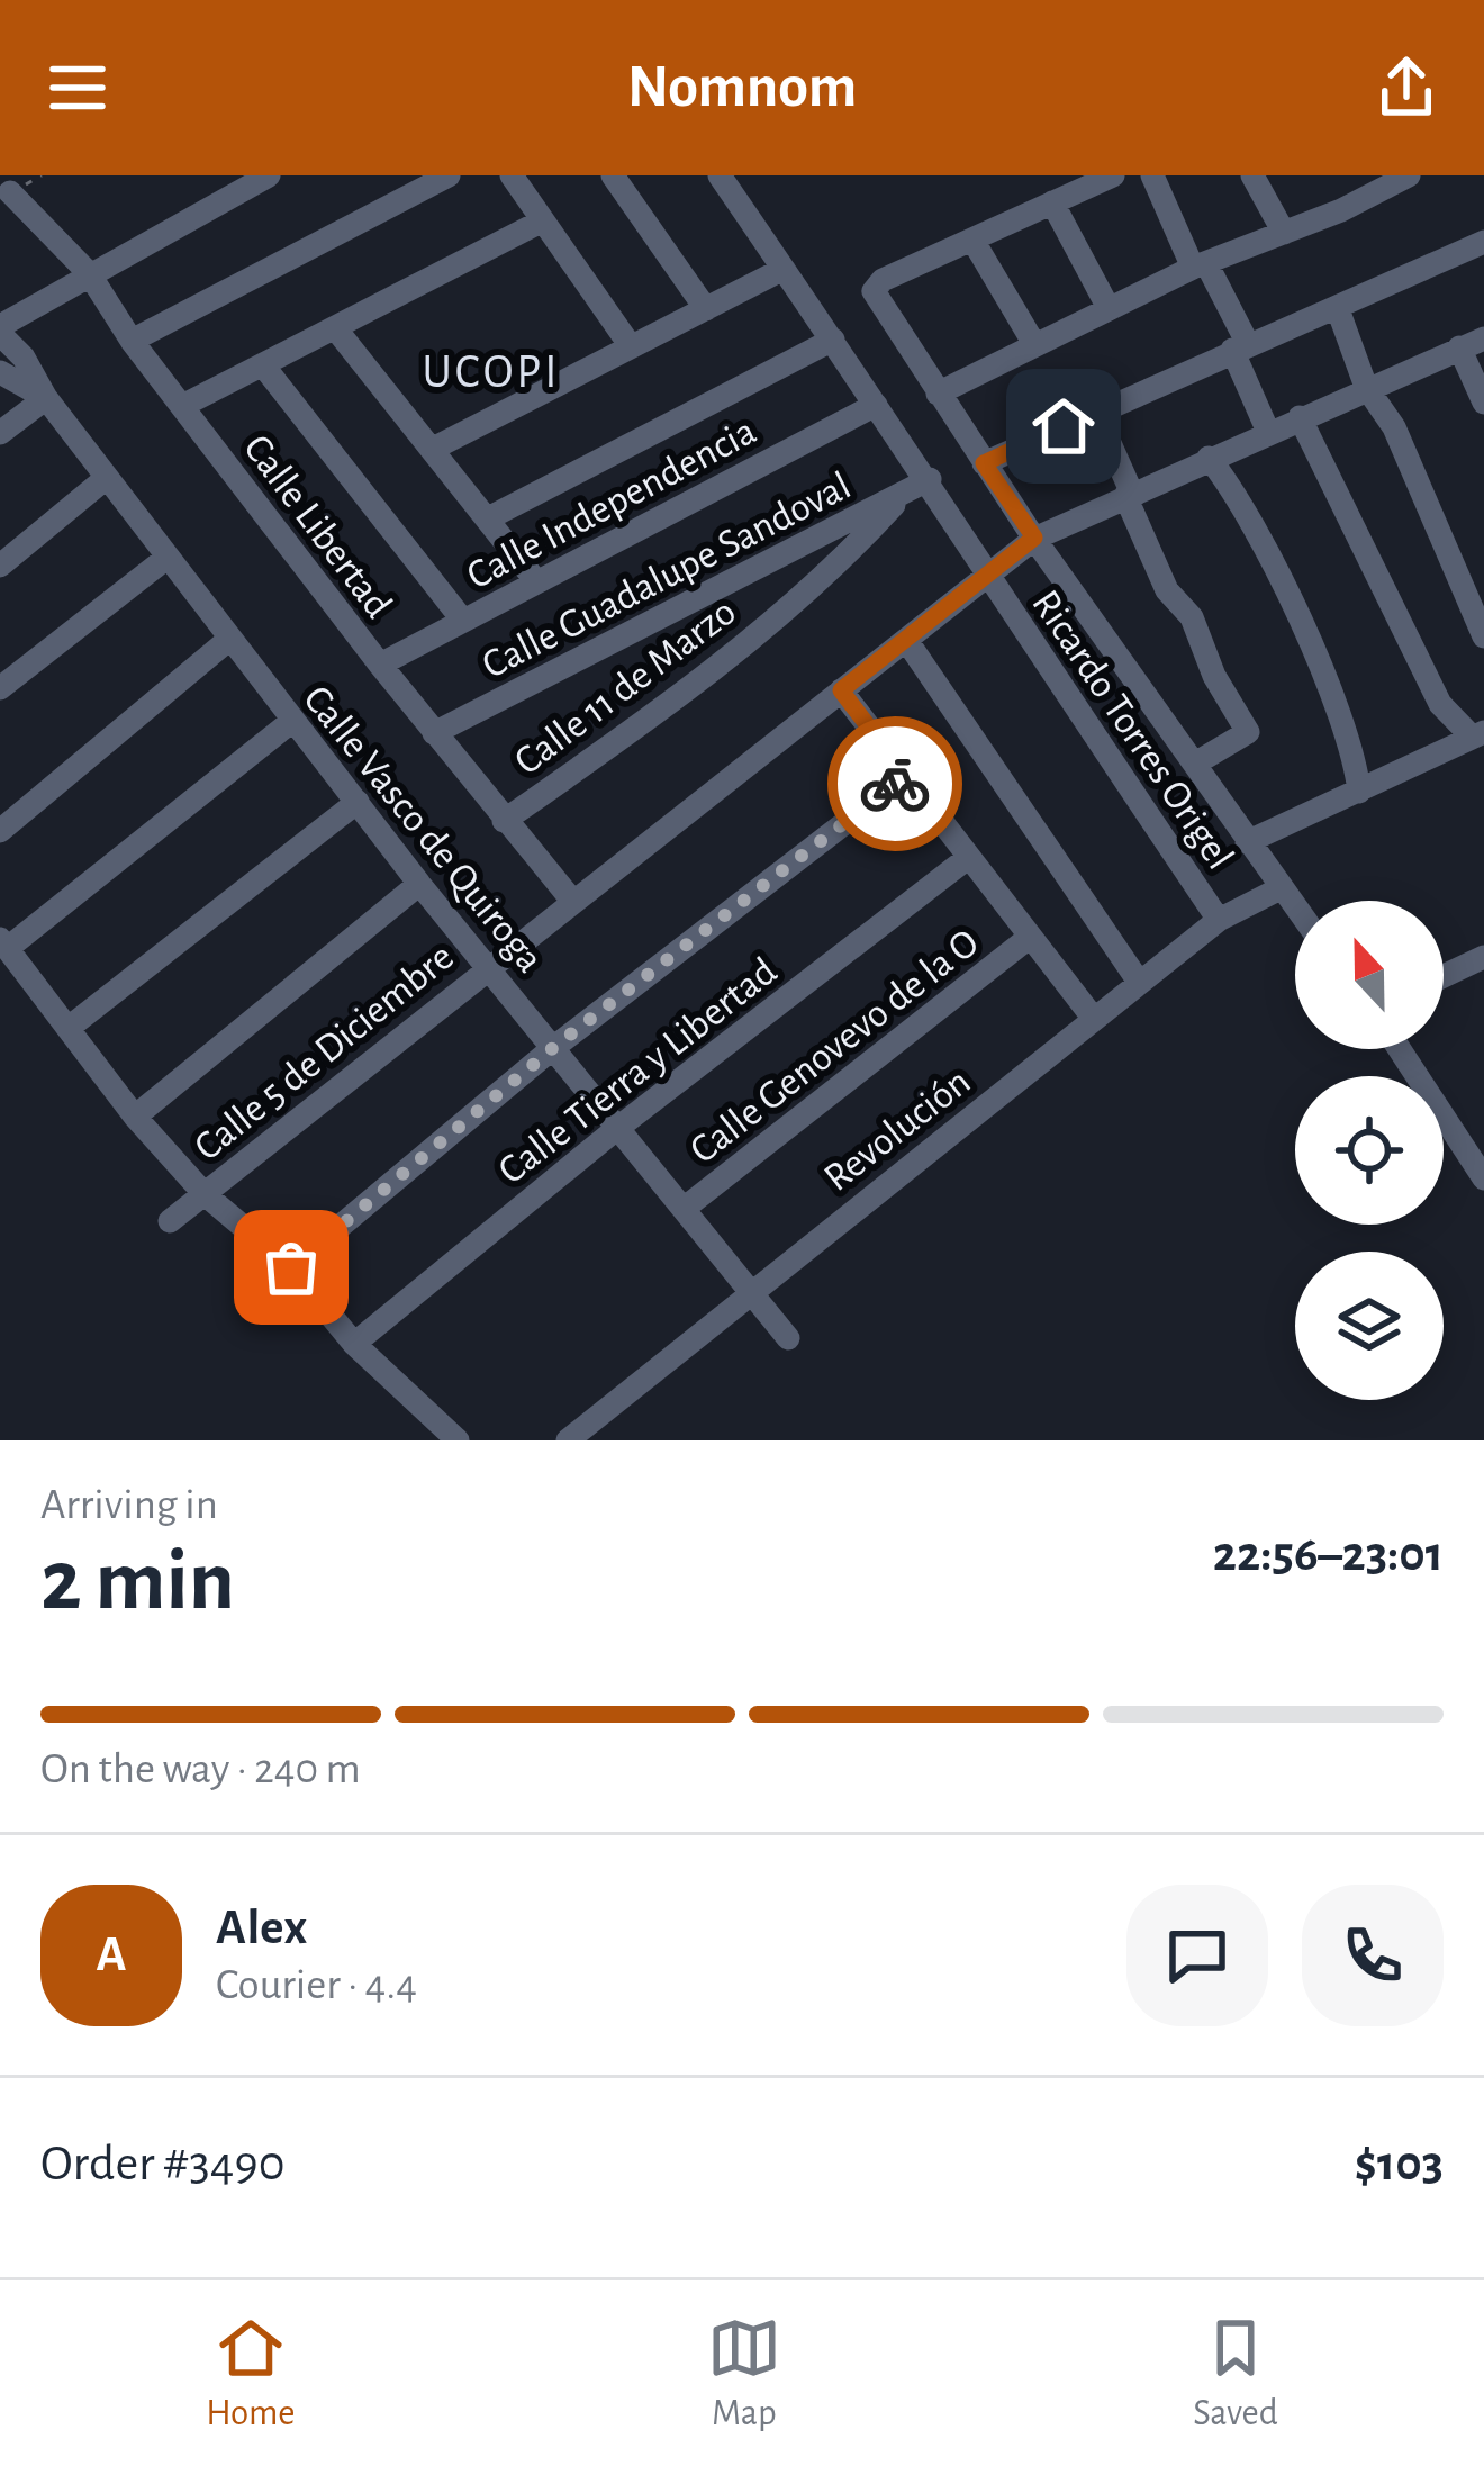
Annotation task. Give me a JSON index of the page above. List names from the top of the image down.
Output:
{
  "streets": {
    "street": [
      "Calle Independencia",
      "Calle Libertad",
      "Calle Guadalupe Sandoval",
      "Calle 11 de Marzo",
      "Ricardo Torres Origel",
      "Calle Vasco de Quiroga",
      "Calle Genovevo de la O",
      "Calle 5 de Diciembre",
      "Calle Tierra y Libertad",
      "Revolución"
    ]
  },
  "crossings": [
    ["Calle Independencia", "Calle Libertad"],
    ["Calle Independencia", "Ricardo Torres Origel"],
    ["Calle Libertad", "Calle Guadalupe Sandoval"],
    ["Calle Libertad", "Calle 11 de Marzo"],
    ["Calle Libertad", "Calle 5 de Diciembre"],
    ["Calle Guadalupe Sandoval", "Calle 11 de Marzo"],
    ["Calle Guadalupe Sandoval", "Ricardo Torres Origel"],
    ["Ricardo Torres Origel", "Calle 5 de Diciembre"],
    ["Ricardo Torres Origel", "Revolución"],
    ["Calle Vasco de Quiroga", "Calle Genovevo de la O"],
    ["Calle Vasco de Quiroga", "Calle 5 de Diciembre"],
    ["Calle Vasco de Quiroga", "Calle Tierra y Libertad"],
    ["Calle Vasco de Quiroga", "Revolución"]
  ],
  "districts": ["UCOPI"],
  "north": "top",
  "page": {
    "header": "Nomnom",
    "heading": ["2 min", "Arriving in", "22:56–23:01"],
    "panel": [
      "Alex",
      "Courier · 4.4",
      "Order #3490",
      "$103"
    ],
    "bar": "On the way · 240 m",
    "round": "A",
    "tabs": ["Home", "Map", "Saved"]
  }
}
